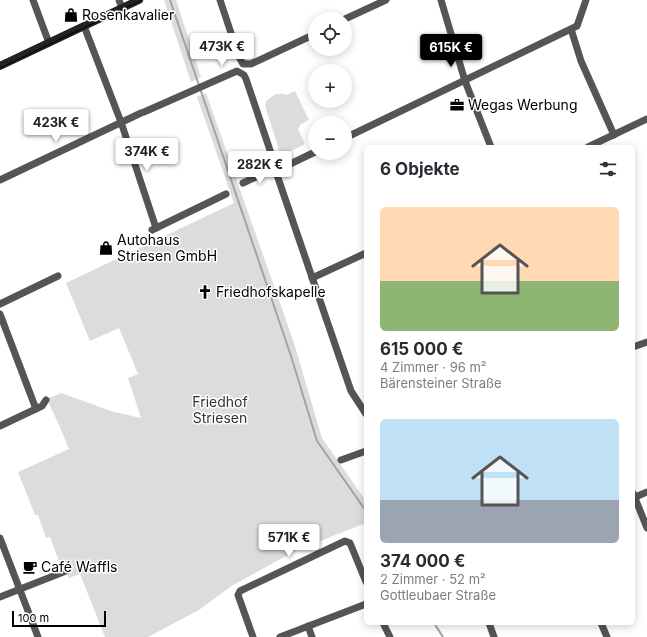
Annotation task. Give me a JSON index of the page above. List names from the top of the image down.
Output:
{
  "parks": ["Friedhof Striesen"],
  "places": {
    "shop": ["Rosenkavalier", "Autohaus Striesen GmbH"],
    "office": ["Wegas Werbung"],
    "church": ["Friedhofskapelle"],
    "cafe": ["Café Waffls"]
  },
  "scale_bar": "100 m",
  "page": {
    "map_buttons": ["+", "−"],
    "price": [
      "473K €",
      "615K €",
      "423K €",
      "374K €",
      "282K €",
      "571K €"
    ],
    "heading": "6 Objekte",
    "list": [
      {
        "name": "615 000 €",
        "note": "4 Zimmer · 96 m² · Bärensteiner Straße"
      },
      {
        "name": "374 000 €",
        "note": "2 Zimmer · 52 m² · Gottleubaer Straße"
      }
    ],
    "scale": "100 m"
  }
}
